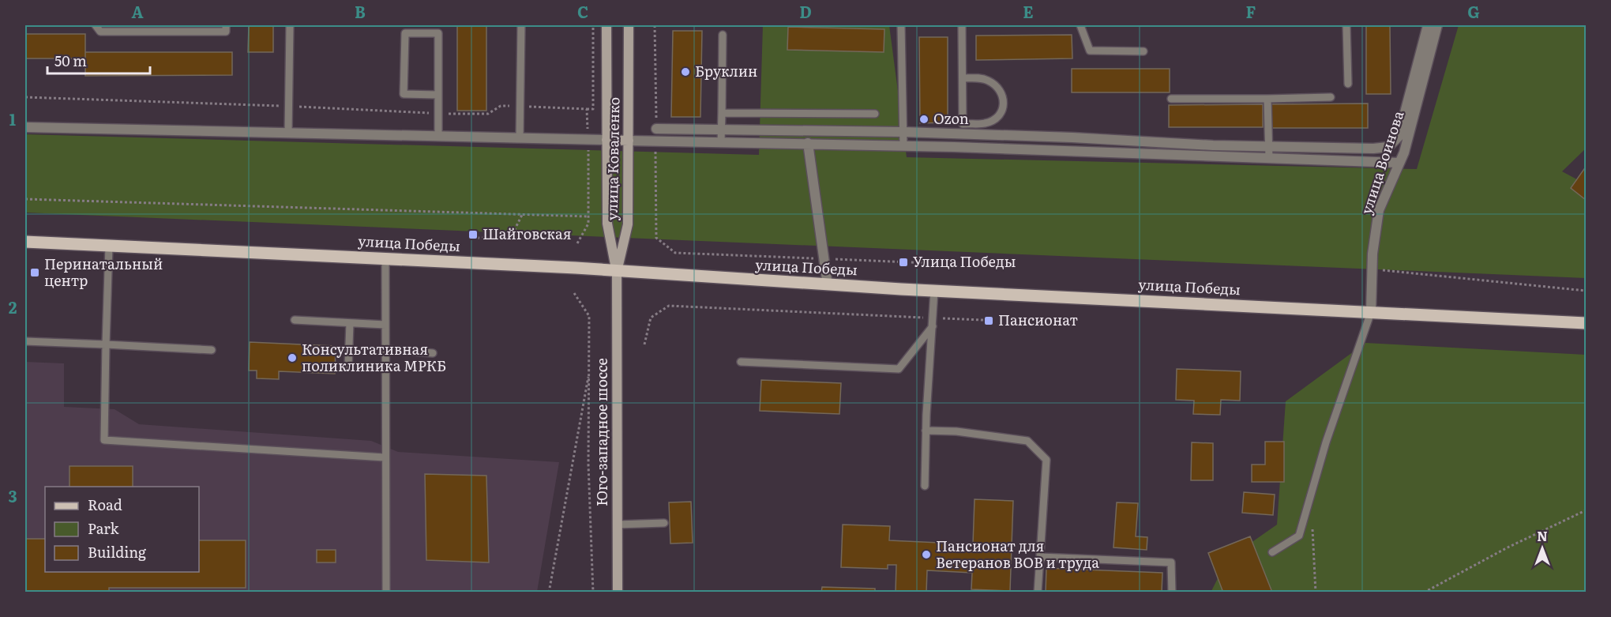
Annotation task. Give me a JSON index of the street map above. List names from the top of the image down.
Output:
{
  "streets": {
    "main road": ["улица Коваленко", "улица Победы", "Юго-западное шоссе"],
    "street": ["улица Воинова"]
  },
  "crossings": [
    ["улица Коваленко", "улица Победы"],
    ["улица Коваленко", "Юго-западное шоссе"],
    ["улица Воинова", "улица Победы"],
    ["улица Победы", "Юго-западное шоссе"]
  ],
  "places": {
    "other": [
      "Бруклин",
      "Ozon",
      "Консультативная поликлиника МРКБ",
      "Пансионат для Ветеранов ВОВ и труда"
    ],
    "transit": [
      "Шайговская",
      "Улица Победы",
      "Перинатальный центр",
      "Пансионат"
    ]
  },
  "legend": ["Road", "Park", "Building"],
  "scale_bar": "50 m",
  "north": "top",
  "grid": {
    "columns": [
      "A",
      "B",
      "C",
      "D",
      "E",
      "F",
      "G"
    ],
    "rows": ["1", "2", "3"]
  }
}
